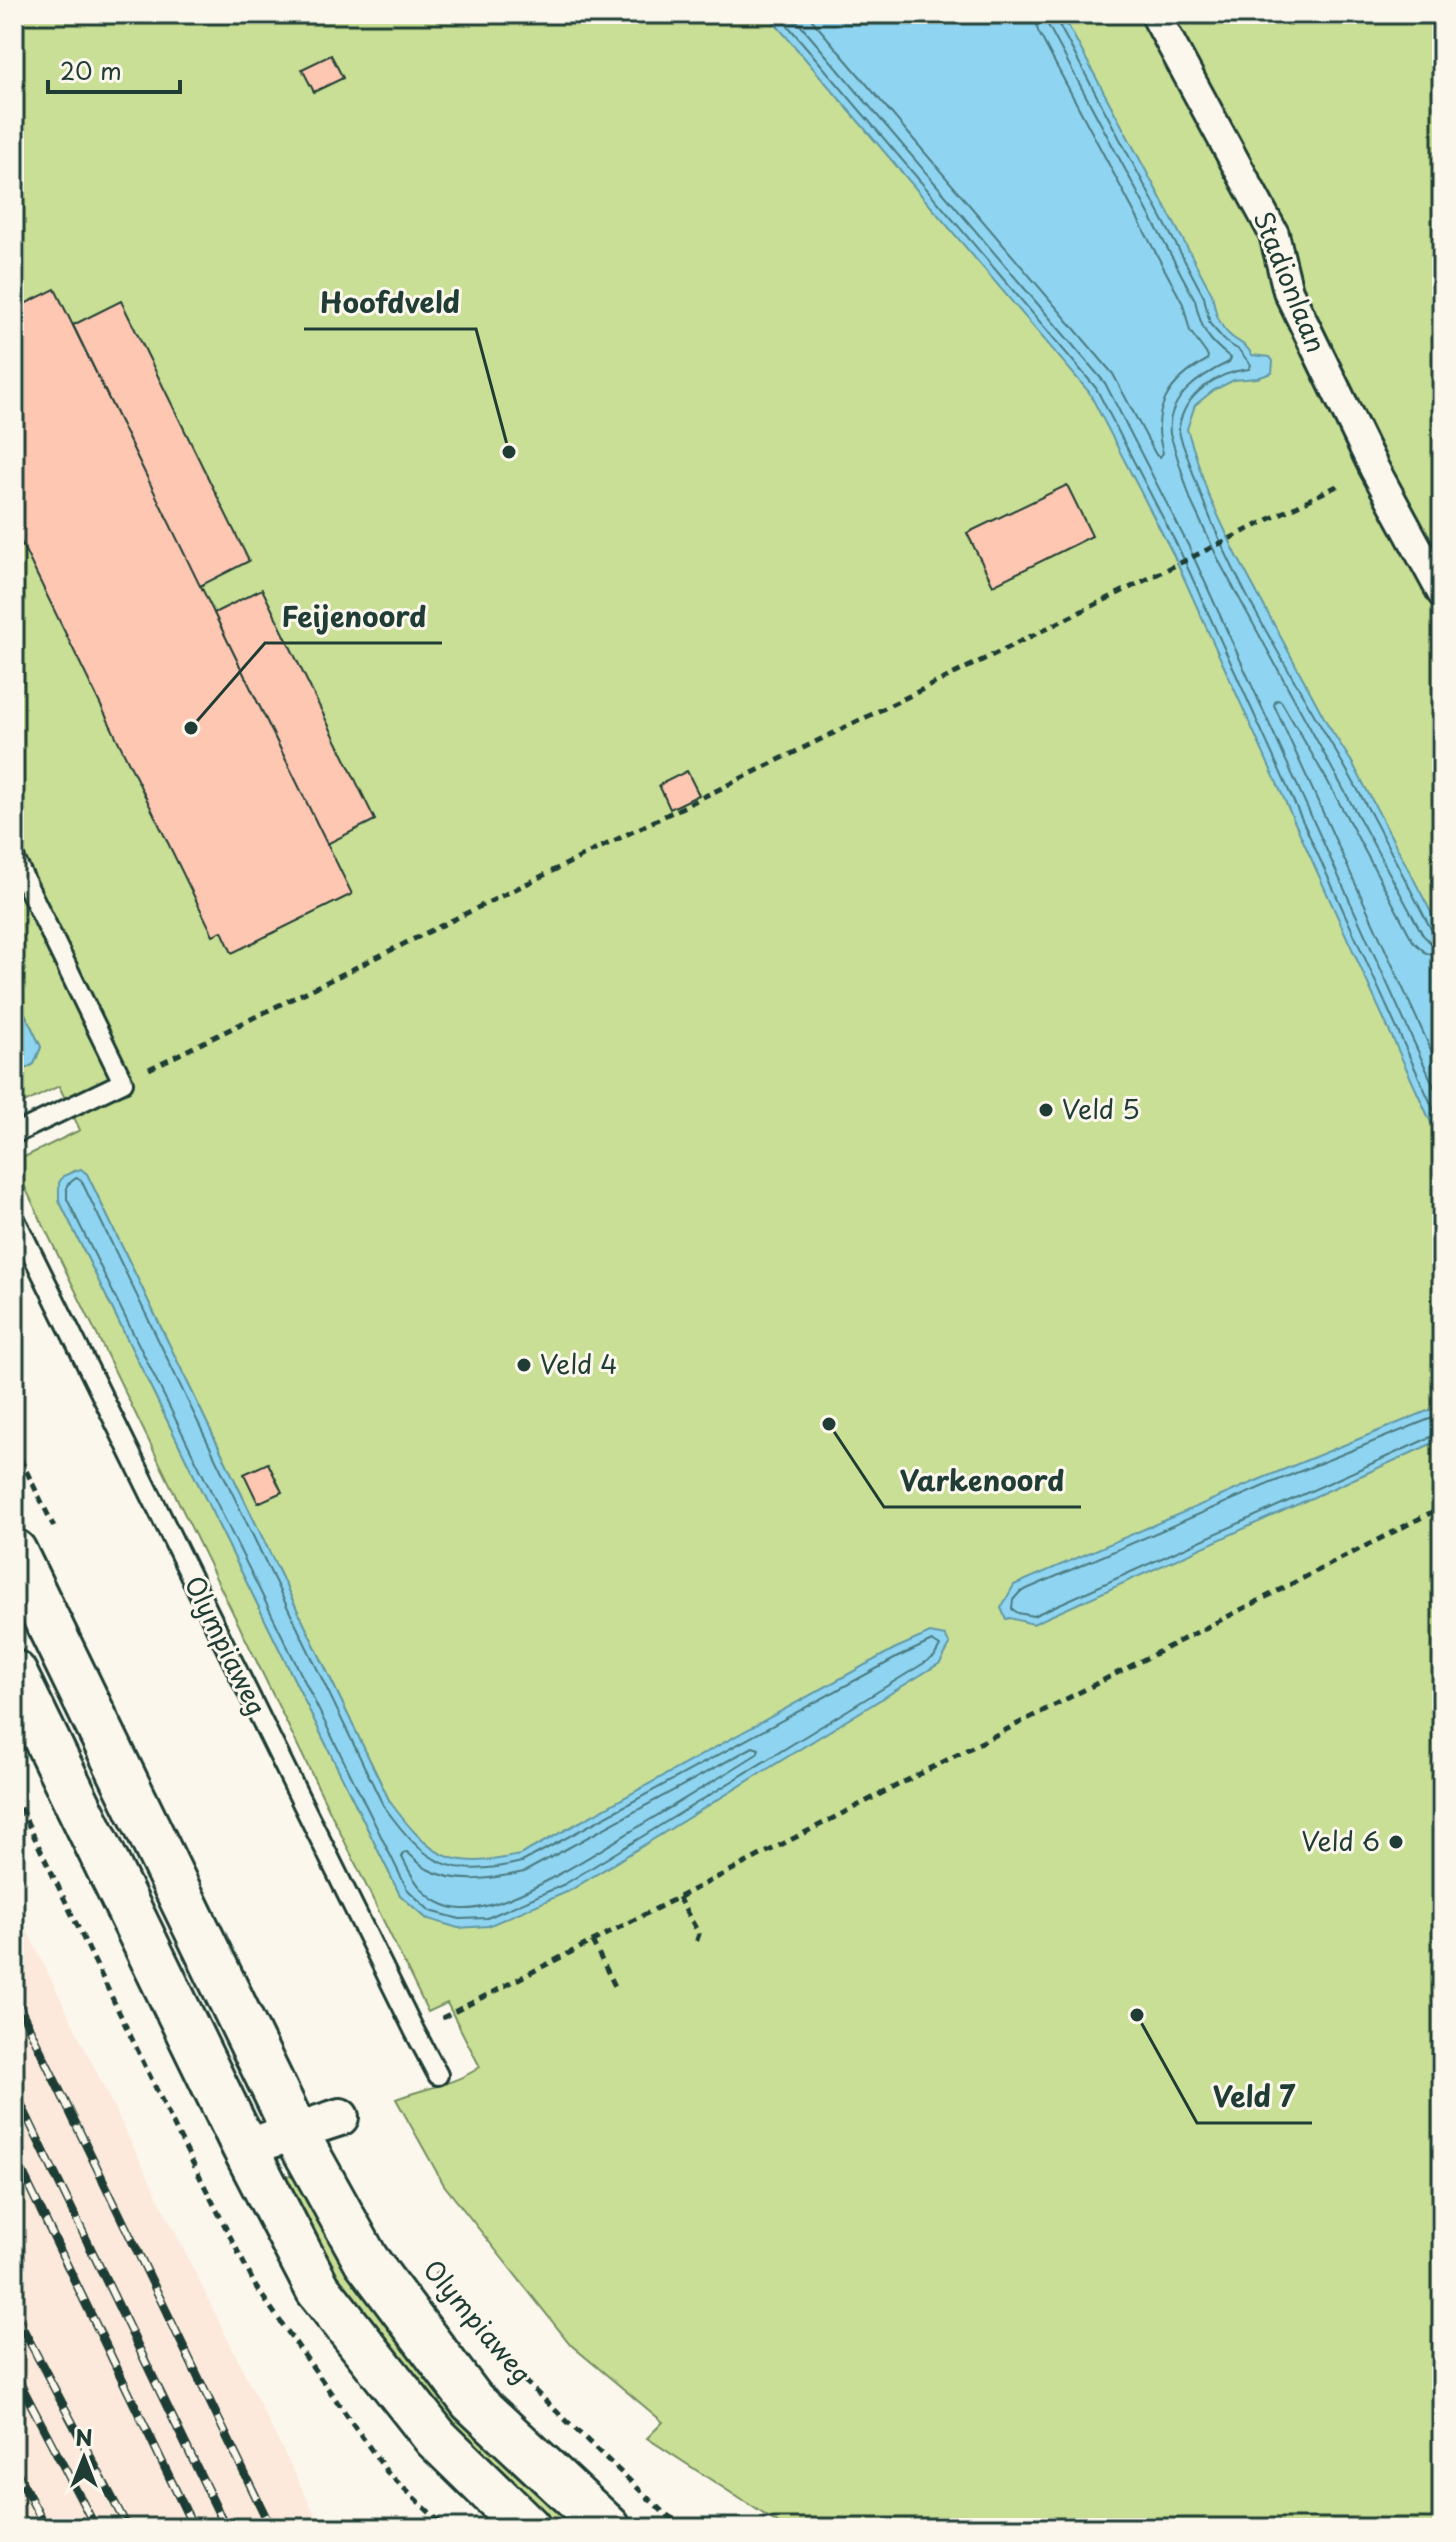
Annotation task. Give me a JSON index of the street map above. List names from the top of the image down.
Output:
{
  "streets": {
    "main road": ["Olympiaweg"],
    "street": ["Stadionlaan"]
  },
  "places": [
    "Hoofdveld",
    "Feijenoord",
    "Veld 5",
    "Veld 4",
    "Varkenoord",
    "Veld 6",
    "Veld 7"
  ],
  "scale_bar": "20 m",
  "north": "top"
}
